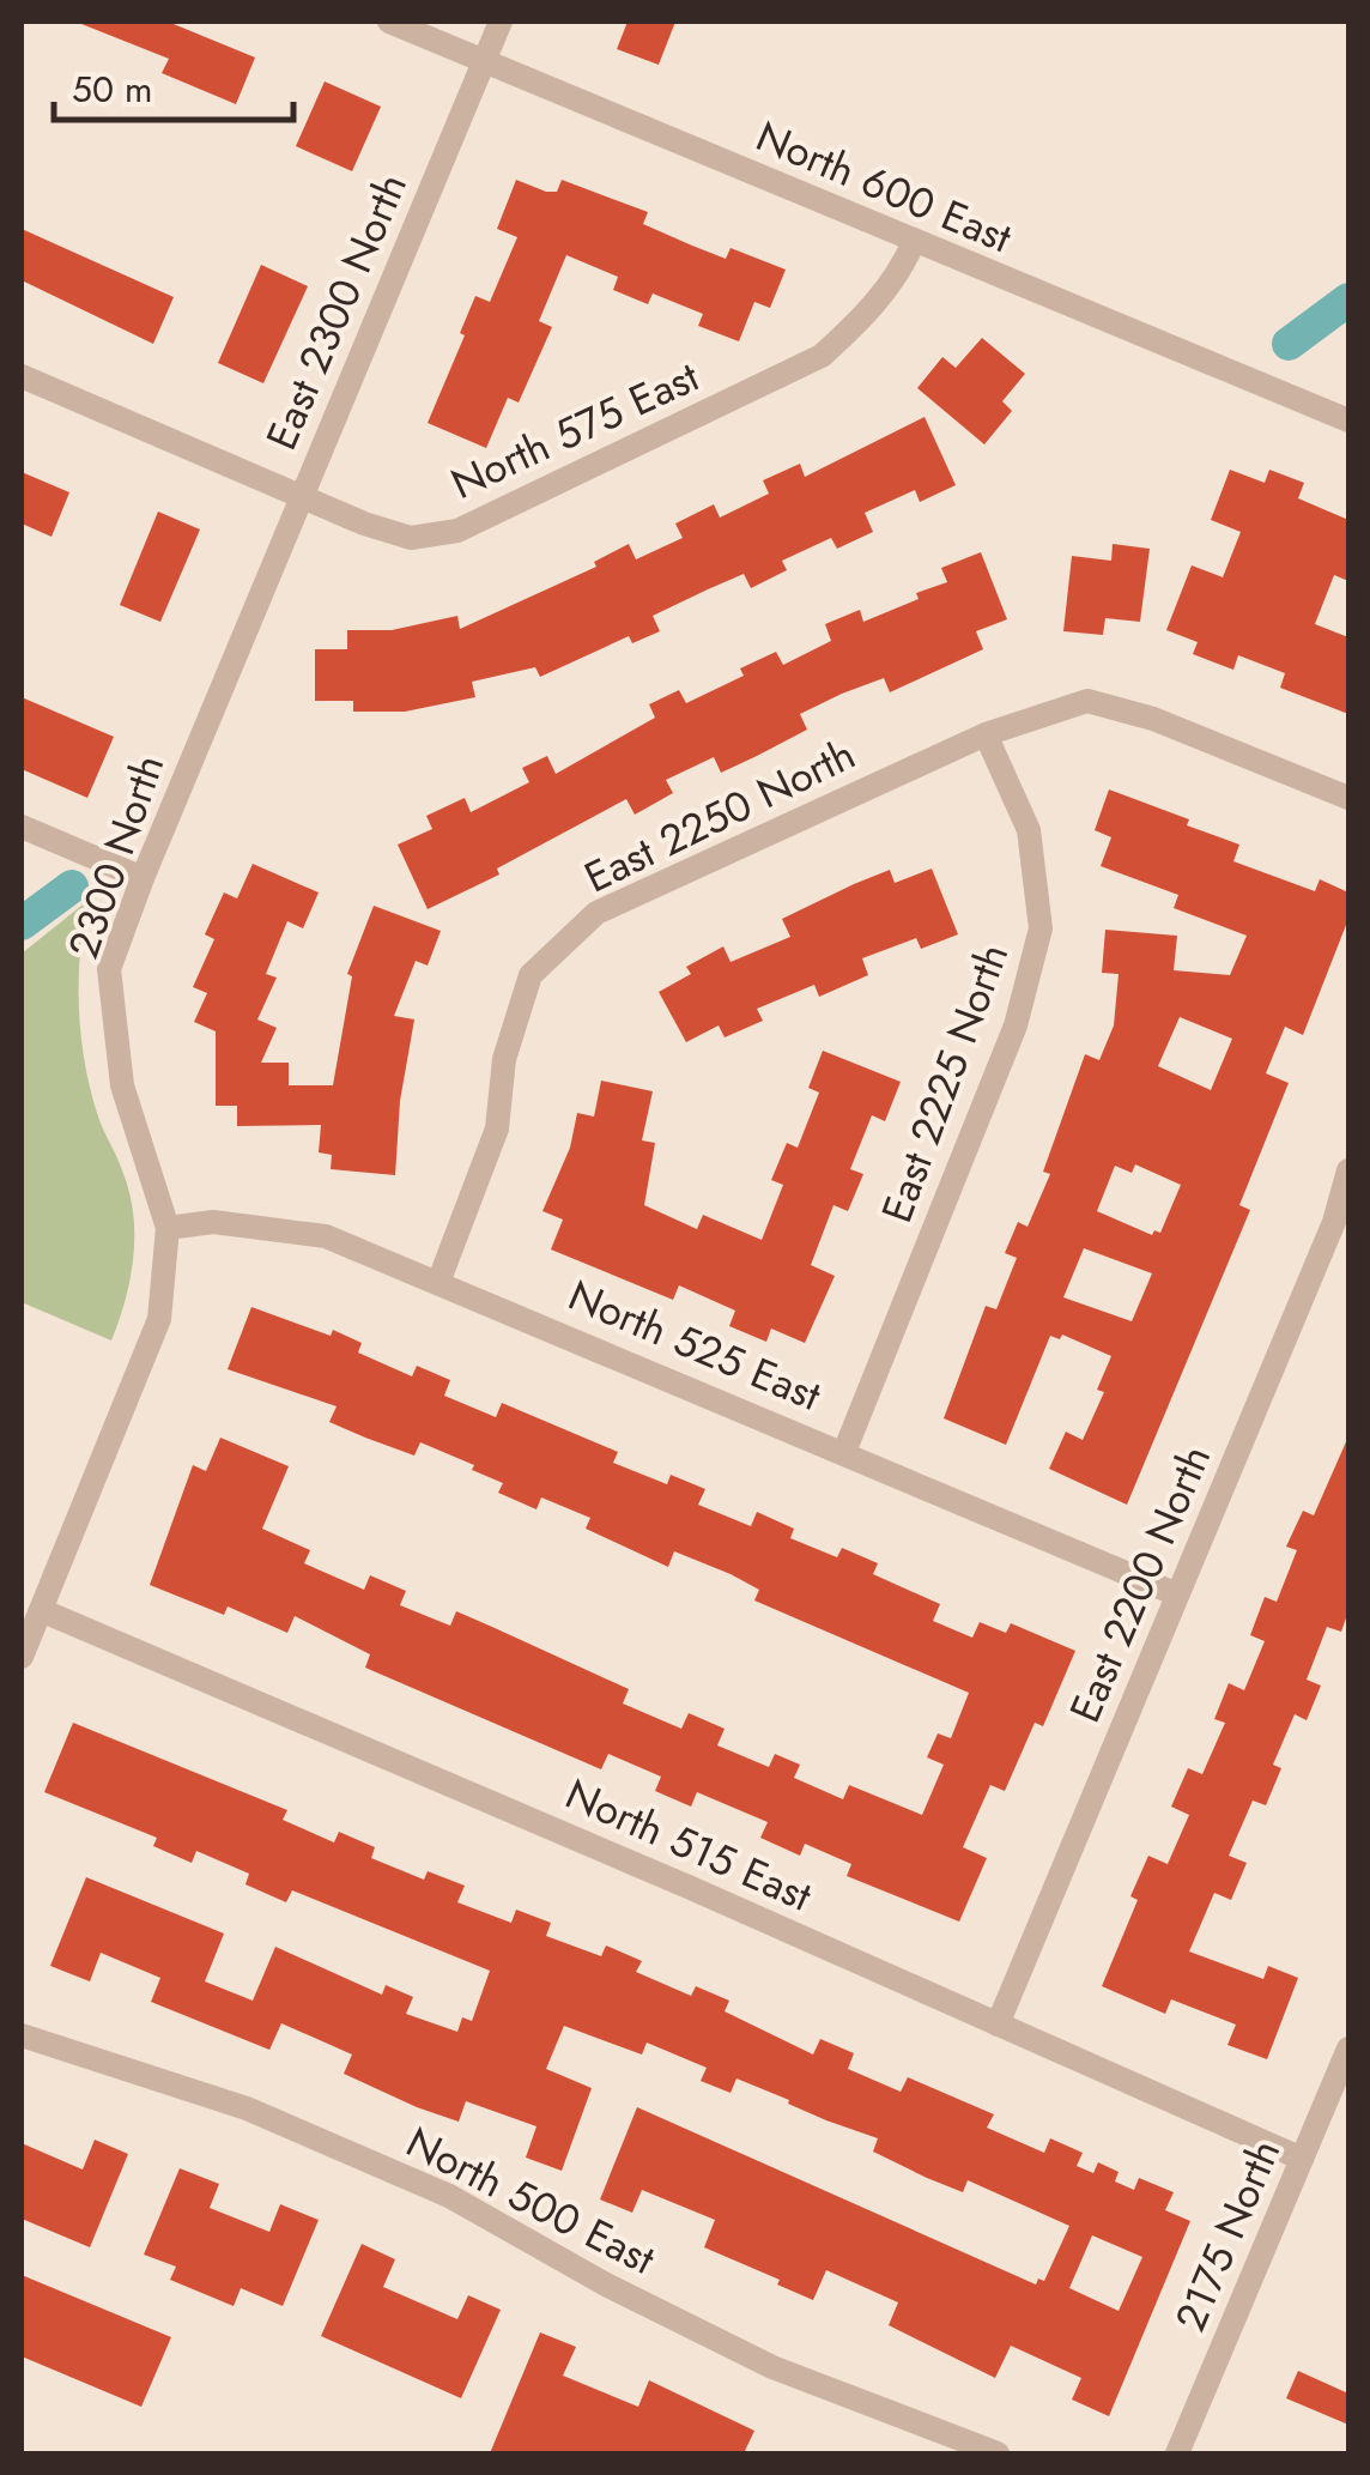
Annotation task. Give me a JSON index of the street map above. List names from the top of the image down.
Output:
{
  "streets": {
    "street": [
      "North 600 East",
      "East 2300 North",
      "North 575 East",
      "East 2250 North",
      "2300 North",
      "East 2225 North",
      "North 525 East",
      "East 2200 North",
      "North 515 East",
      "North 500 East",
      "2175 North"
    ]
  },
  "crossings": [
    ["North 600 East", "East 2300 North"],
    ["North 600 East", "North 575 East"],
    ["East 2300 North", "North 575 East"],
    ["East 2300 North", "2300 North"],
    ["North 575 East", "2300 North"],
    ["East 2250 North", "East 2225 North"],
    ["East 2250 North", "North 525 East"],
    ["2300 North", "North 525 East"],
    ["2300 North", "North 515 East"],
    ["East 2225 North", "North 525 East"],
    ["North 525 East", "East 2200 North"],
    ["East 2200 North", "North 515 East"],
    ["North 515 East", "2175 North"]
  ],
  "scale_bar": "50 m"
}
